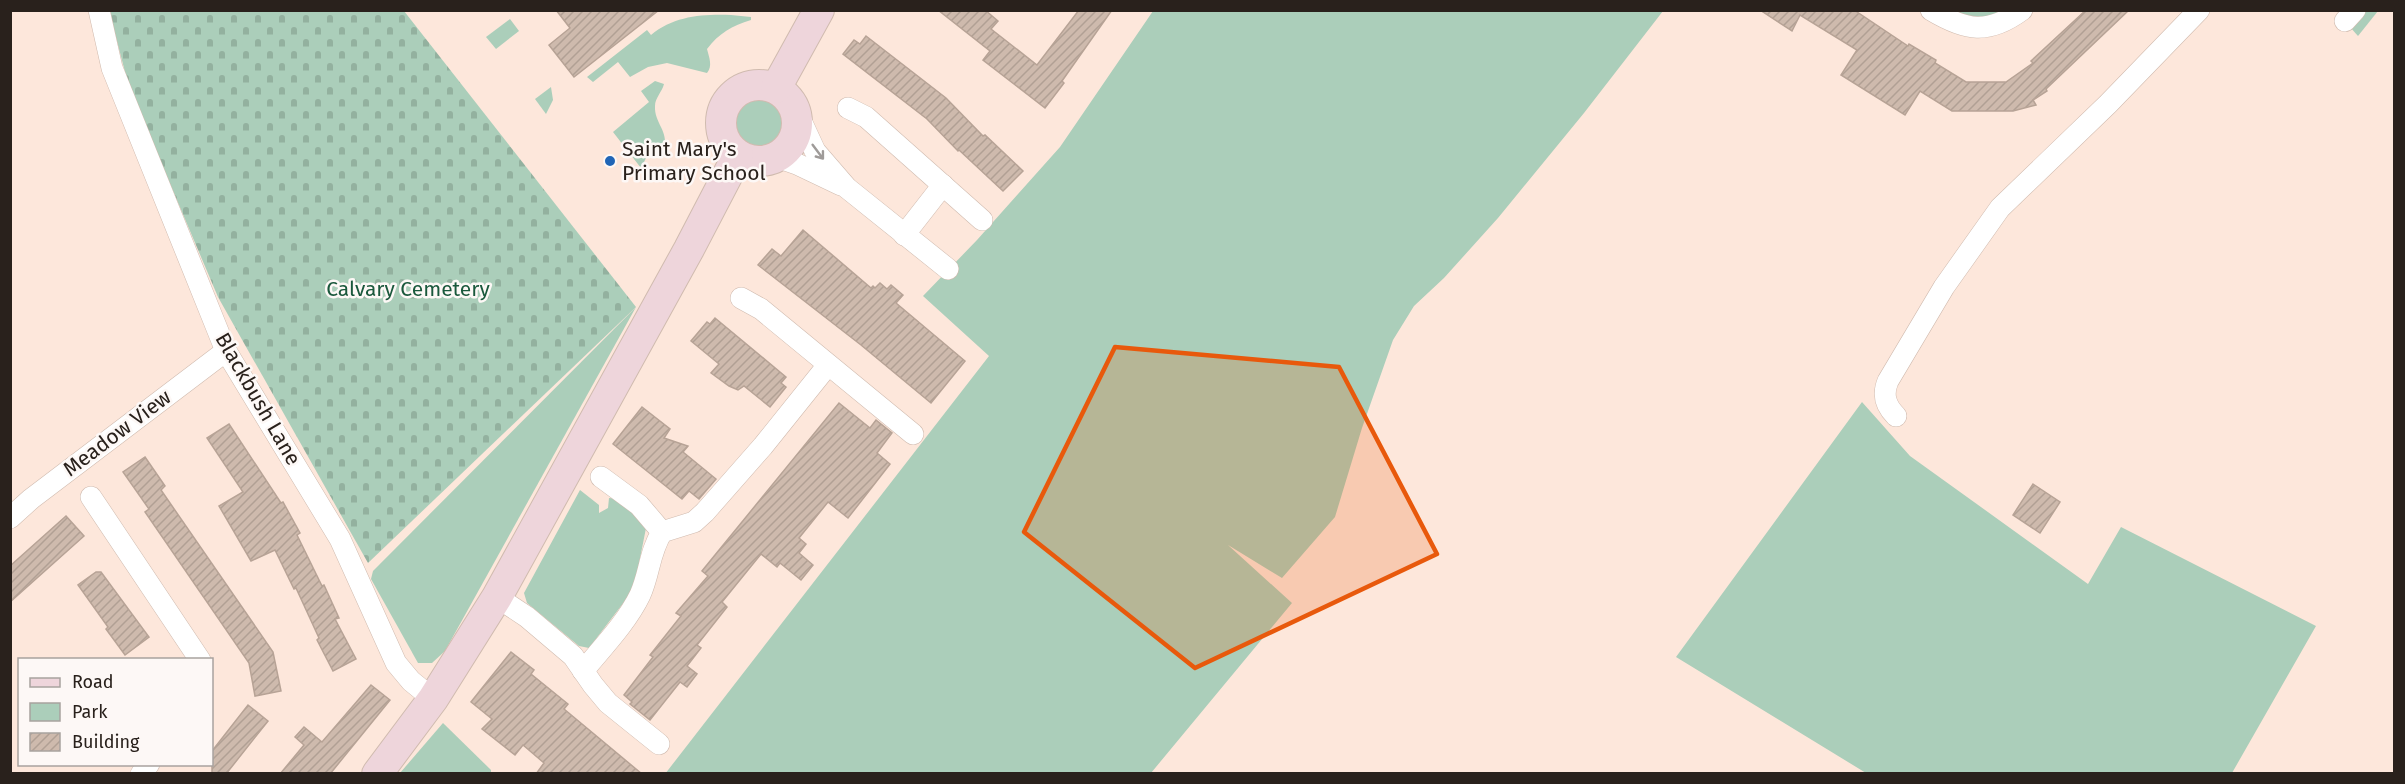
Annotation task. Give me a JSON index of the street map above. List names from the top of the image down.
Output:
{
  "streets": {
    "street": ["Blackbush Lane", "Meadow View"]
  },
  "crossings": [
    ["Blackbush Lane", "Meadow View"]
  ],
  "parks": ["Calvary Cemetery"],
  "places": ["Saint Mary's Primary School"],
  "legend": ["Road", "Park", "Building"]
}
